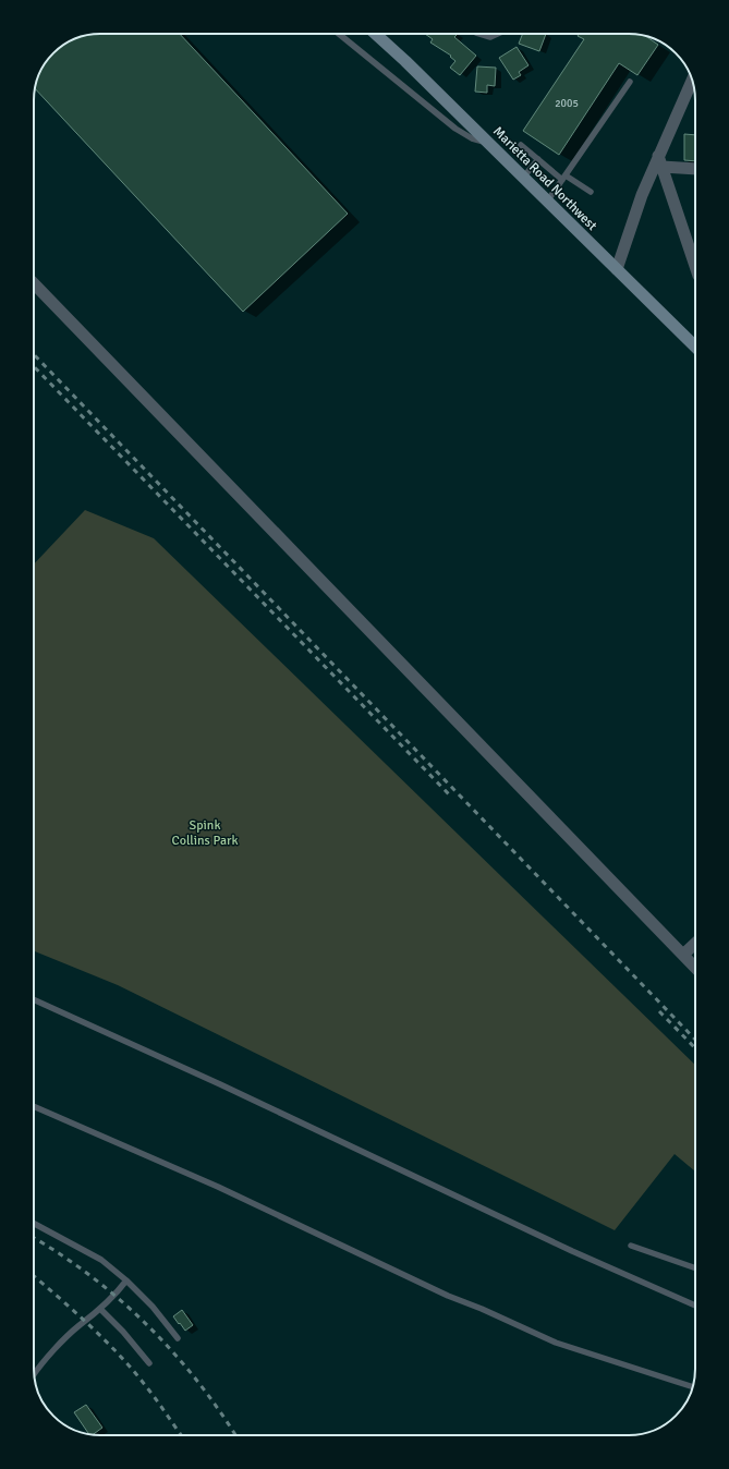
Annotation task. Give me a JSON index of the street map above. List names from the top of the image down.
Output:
{
  "streets": {
    "main road": ["Marietta Road Northwest"]
  },
  "parks": ["Spink Collins Park"],
  "house_numbers": ["2005"]
}
